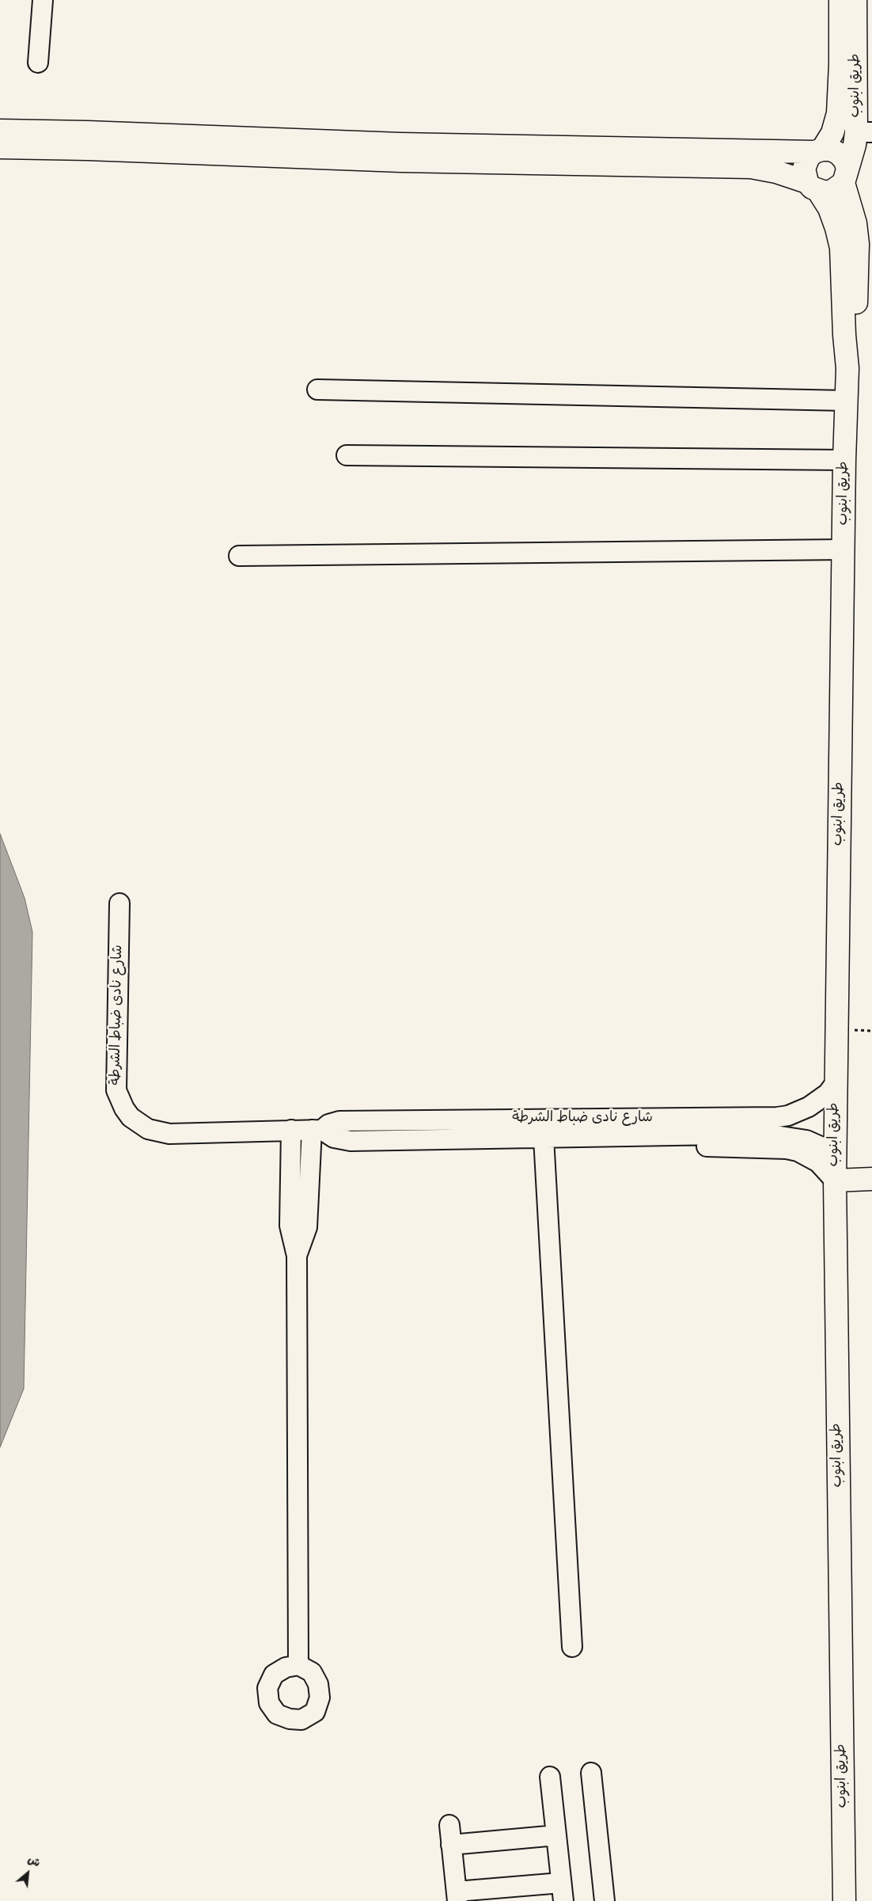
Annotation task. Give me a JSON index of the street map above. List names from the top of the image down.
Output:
{
  "streets": {
    "main road": ["طريق ابنوب"],
    "street": ["شارع نادى ضباط الشرطة"]
  },
  "crossings": [
    ["طريق ابنوب", "شارع نادى ضباط الشرطة"]
  ],
  "north": "top right"
}
